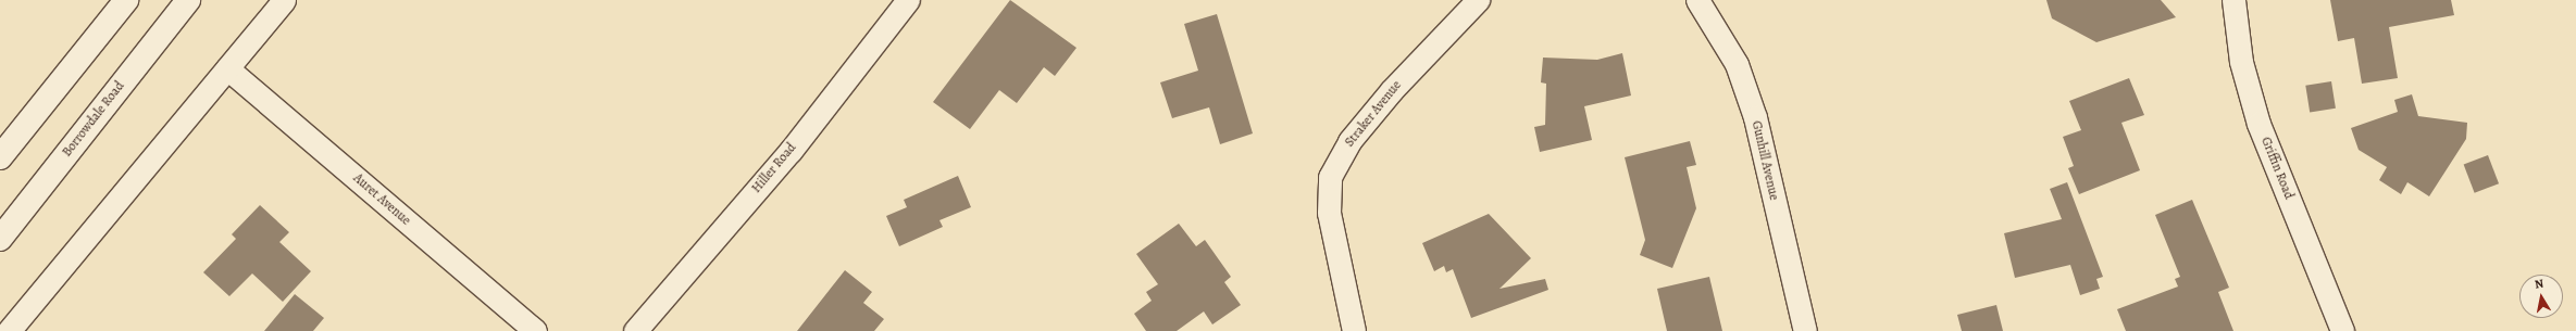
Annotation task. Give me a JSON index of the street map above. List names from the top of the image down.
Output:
{
  "streets": {
    "main road": ["Borrowdale Road"],
    "street": [
      "Straker Avenue",
      "Gunhill Avenue",
      "Hiller Road",
      "Griffin Road",
      "Auret Avenue"
    ]
  },
  "north": "top"
}
